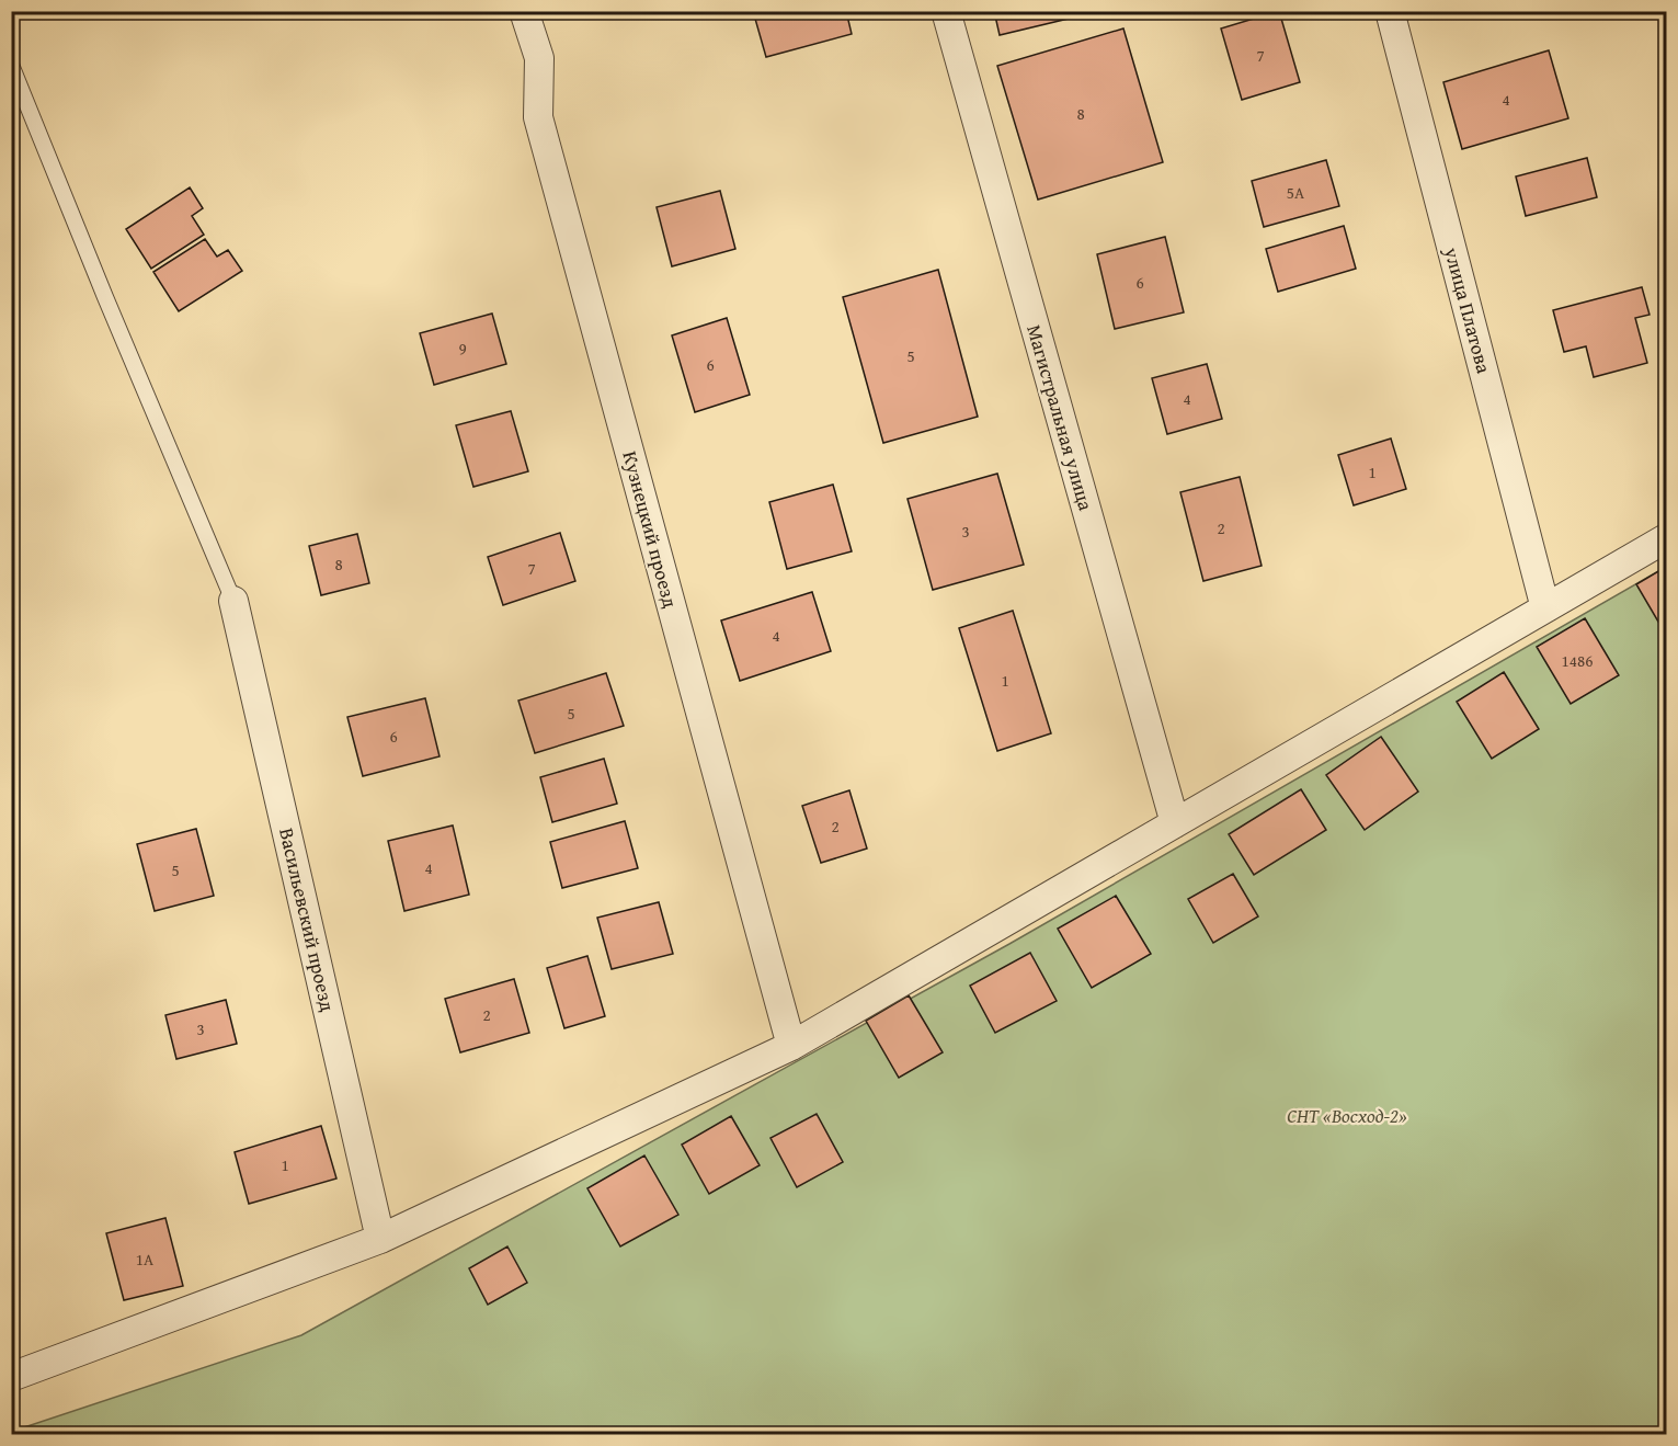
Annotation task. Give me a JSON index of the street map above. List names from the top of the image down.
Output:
{
  "streets": {
    "street": [
      "улица Платова",
      "Магистральная улица",
      "Кузнецкий проезд",
      "Васильевский проезд"
    ]
  },
  "parks": ["СНТ «Восход-2»"],
  "house_numbers": [
    "7",
    "4",
    "8",
    "5А",
    "6",
    "9",
    "5",
    "6",
    "4",
    "1",
    "2",
    "3",
    "8",
    "7",
    "4",
    "1486",
    "1",
    "5",
    "6",
    "2",
    "4",
    "5",
    "2",
    "3",
    "1",
    "1А"
  ]
}
